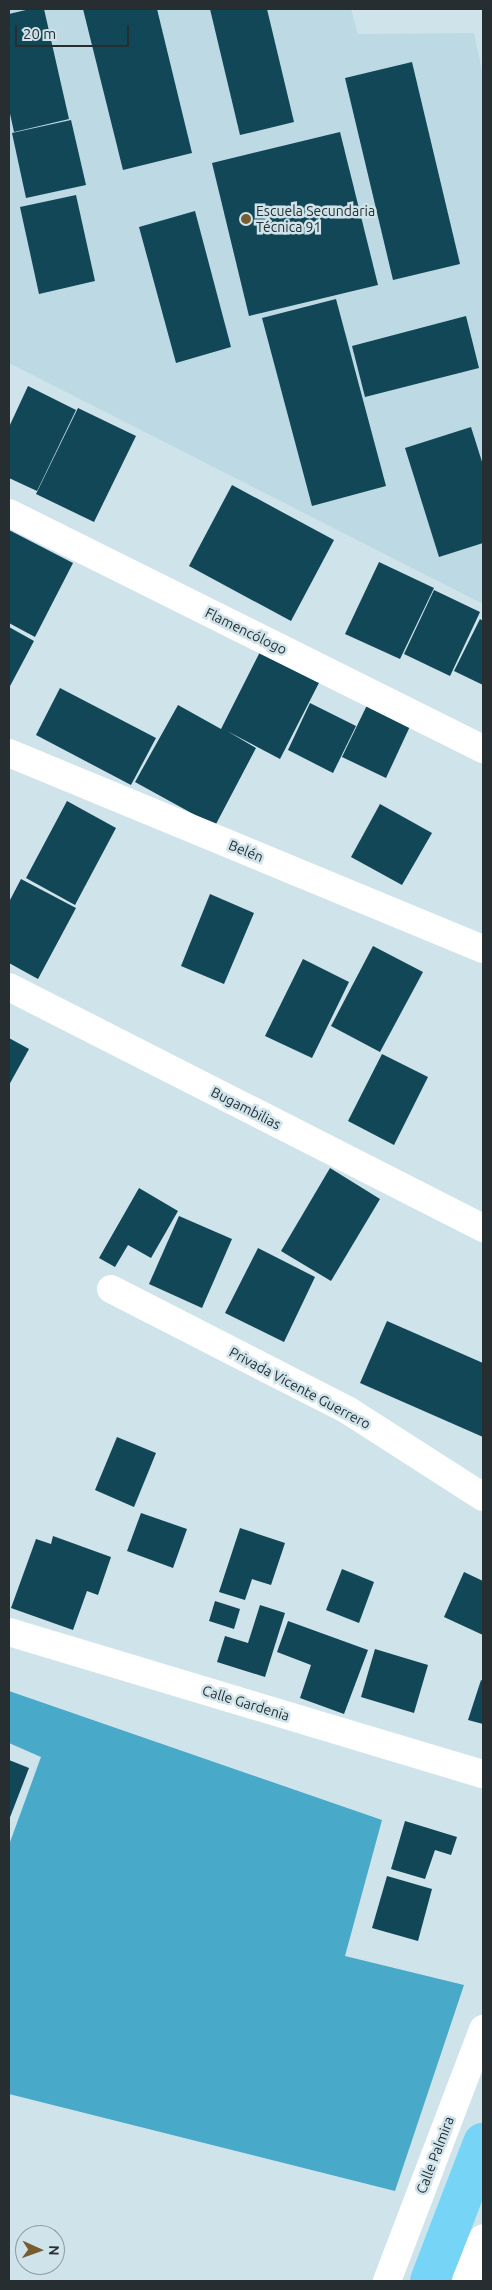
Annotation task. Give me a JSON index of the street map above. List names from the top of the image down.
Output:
{
  "streets": {
    "street": [
      "Flamencólogo",
      "Belén",
      "Bugambilias",
      "Privada Vicente Guerrero",
      "Calle Gardenia",
      "Calle Palmira"
    ]
  },
  "places": ["Escuela Secundaria Técnica 91"],
  "scale_bar": "20 m",
  "north": "right"
}
